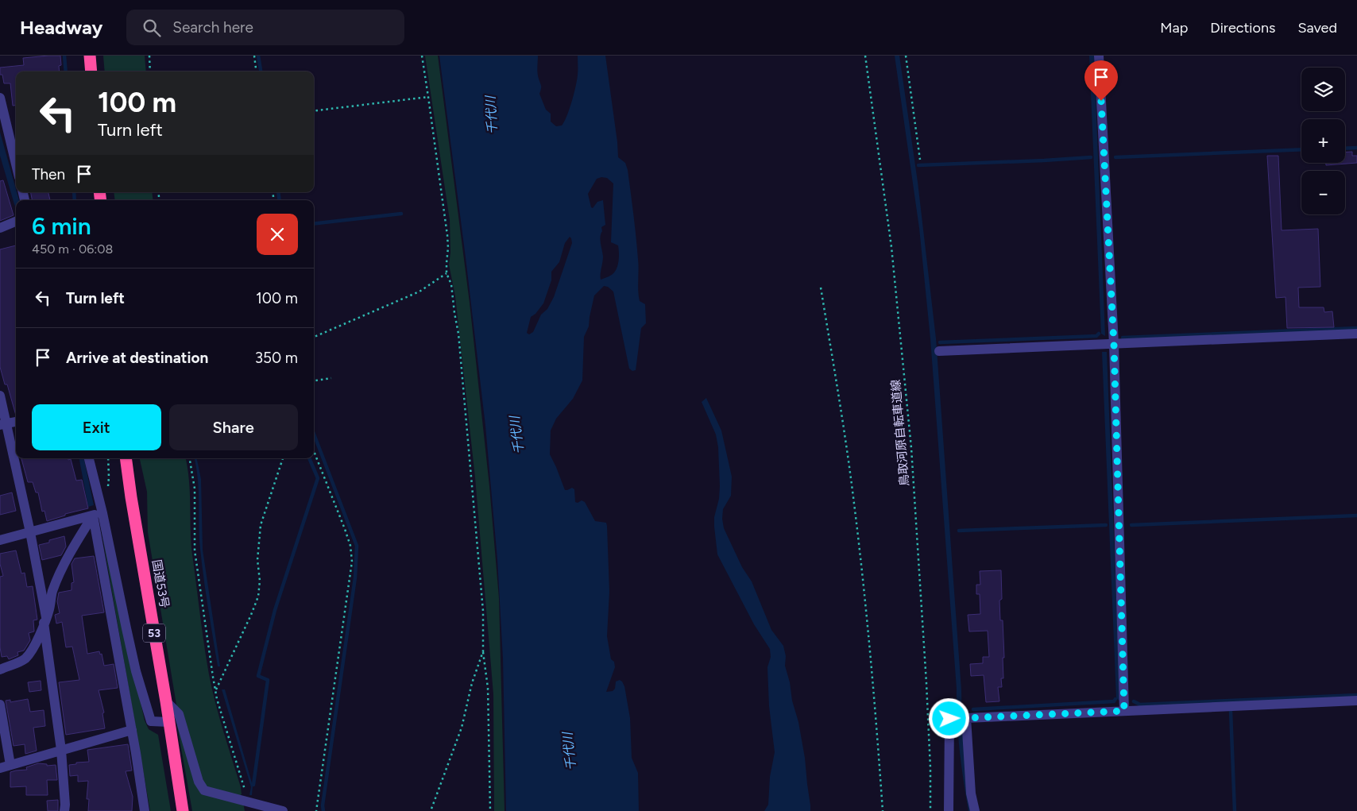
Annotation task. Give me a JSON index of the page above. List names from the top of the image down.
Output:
{
  "streets": {
    "highway": ["国道53号", "53"],
    "path": ["鳥取河原自転車道線"]
  },
  "water": ["千代川"],
  "page": {
    "header": "Headway",
    "search": "Search here",
    "nav": ["Map", "Directions", "Saved"],
    "map_buttons": ["+", "−"],
    "turn": ["100 m", "Turn left"],
    "then": "Then",
    "heading": ["6 min", "450 m · 06:08"],
    "list": [
      {
        "name": "Turn left",
        "value": "100 m"
      },
      {
        "name": "Arrive at destination",
        "value": "350 m"
      }
    ],
    "buttons": ["Exit", "Share"]
  }
}
